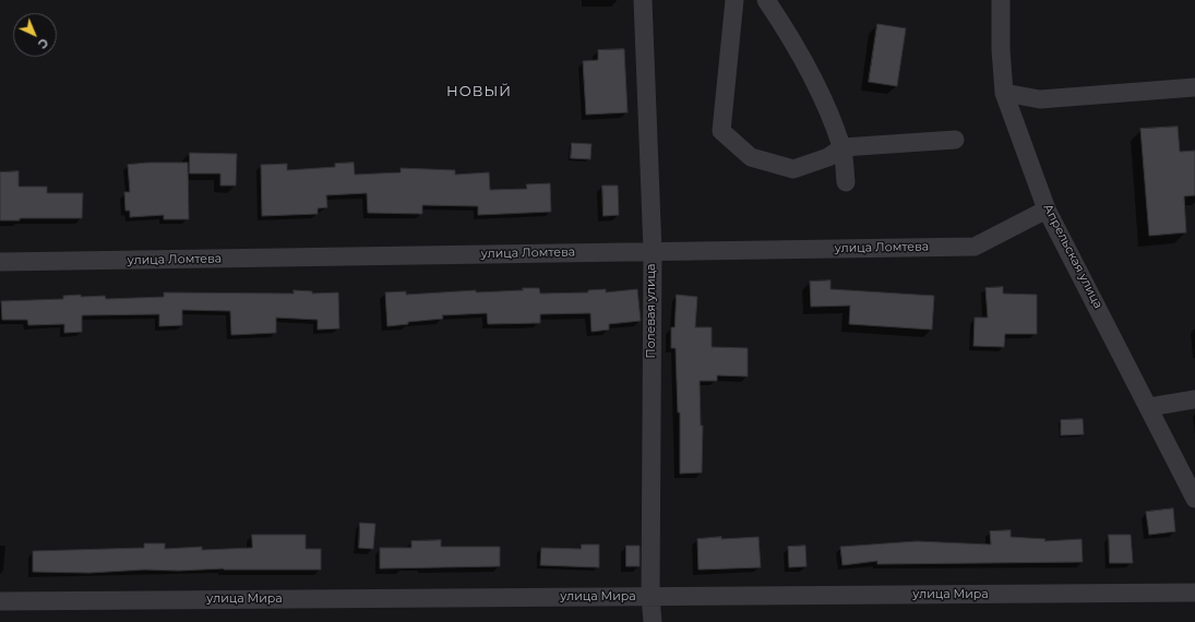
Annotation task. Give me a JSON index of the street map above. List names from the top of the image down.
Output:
{
  "streets": {
    "street": [
      "улица Ломтева",
      "Апрельская улица",
      "Полевая улица",
      "улица Мира"
    ]
  },
  "crossings": [
    ["улица Ломтева", "Апрельская улица"],
    ["улица Ломтева", "Полевая улица"],
    ["Полевая улица", "улица Мира"]
  ],
  "districts": ["НОВЫЙ"],
  "north": "bottom right"
}
